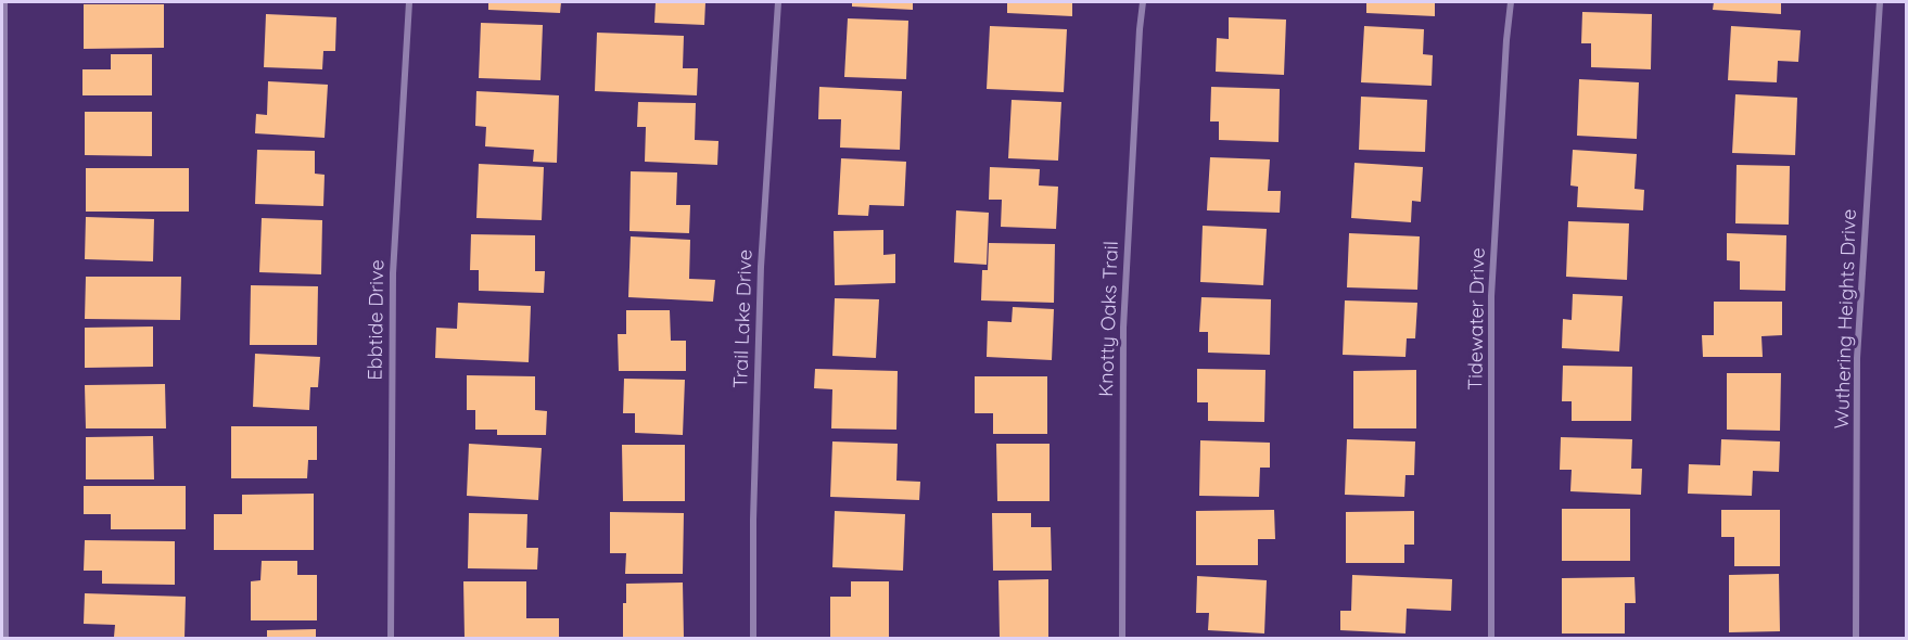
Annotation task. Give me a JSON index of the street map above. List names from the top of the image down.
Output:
{
  "streets": {
    "street": [
      "Trail Lake Drive",
      "Knotty Oaks Trail",
      "Tidewater Drive",
      "Wuthering Heights Drive",
      "Ebbtide Drive"
    ]
  }
}
